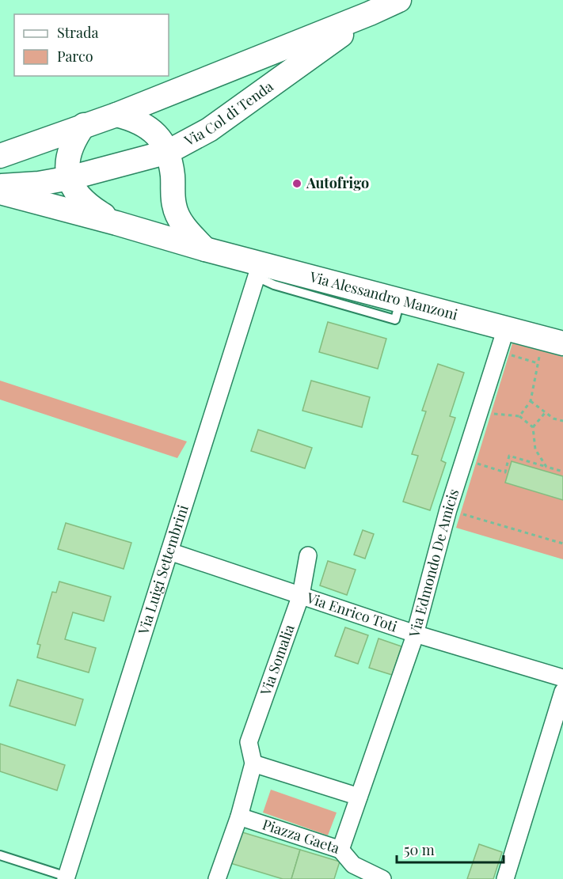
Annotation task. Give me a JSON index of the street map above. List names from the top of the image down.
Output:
{
  "streets": {
    "main road": ["Via Col di Tenda", "Via Alessandro Manzoni"],
    "street": [
      "Via Edmondo De Amicis",
      "Via Luigi Settembrini",
      "Via Enrico Toti",
      "Via Somalia",
      "Piazza Gaeta"
    ]
  },
  "crossings": [
    ["Via Alessandro Manzoni", "Via Edmondo De Amicis"],
    ["Via Alessandro Manzoni", "Via Luigi Settembrini"],
    ["Via Edmondo De Amicis", "Via Enrico Toti"],
    ["Via Edmondo De Amicis", "Piazza Gaeta"],
    ["Via Luigi Settembrini", "Via Enrico Toti"],
    ["Via Enrico Toti", "Via Somalia"]
  ],
  "places": ["Autofrigo"],
  "legend": ["Strada", "Parco"],
  "scale_bar": "50 m"
}
